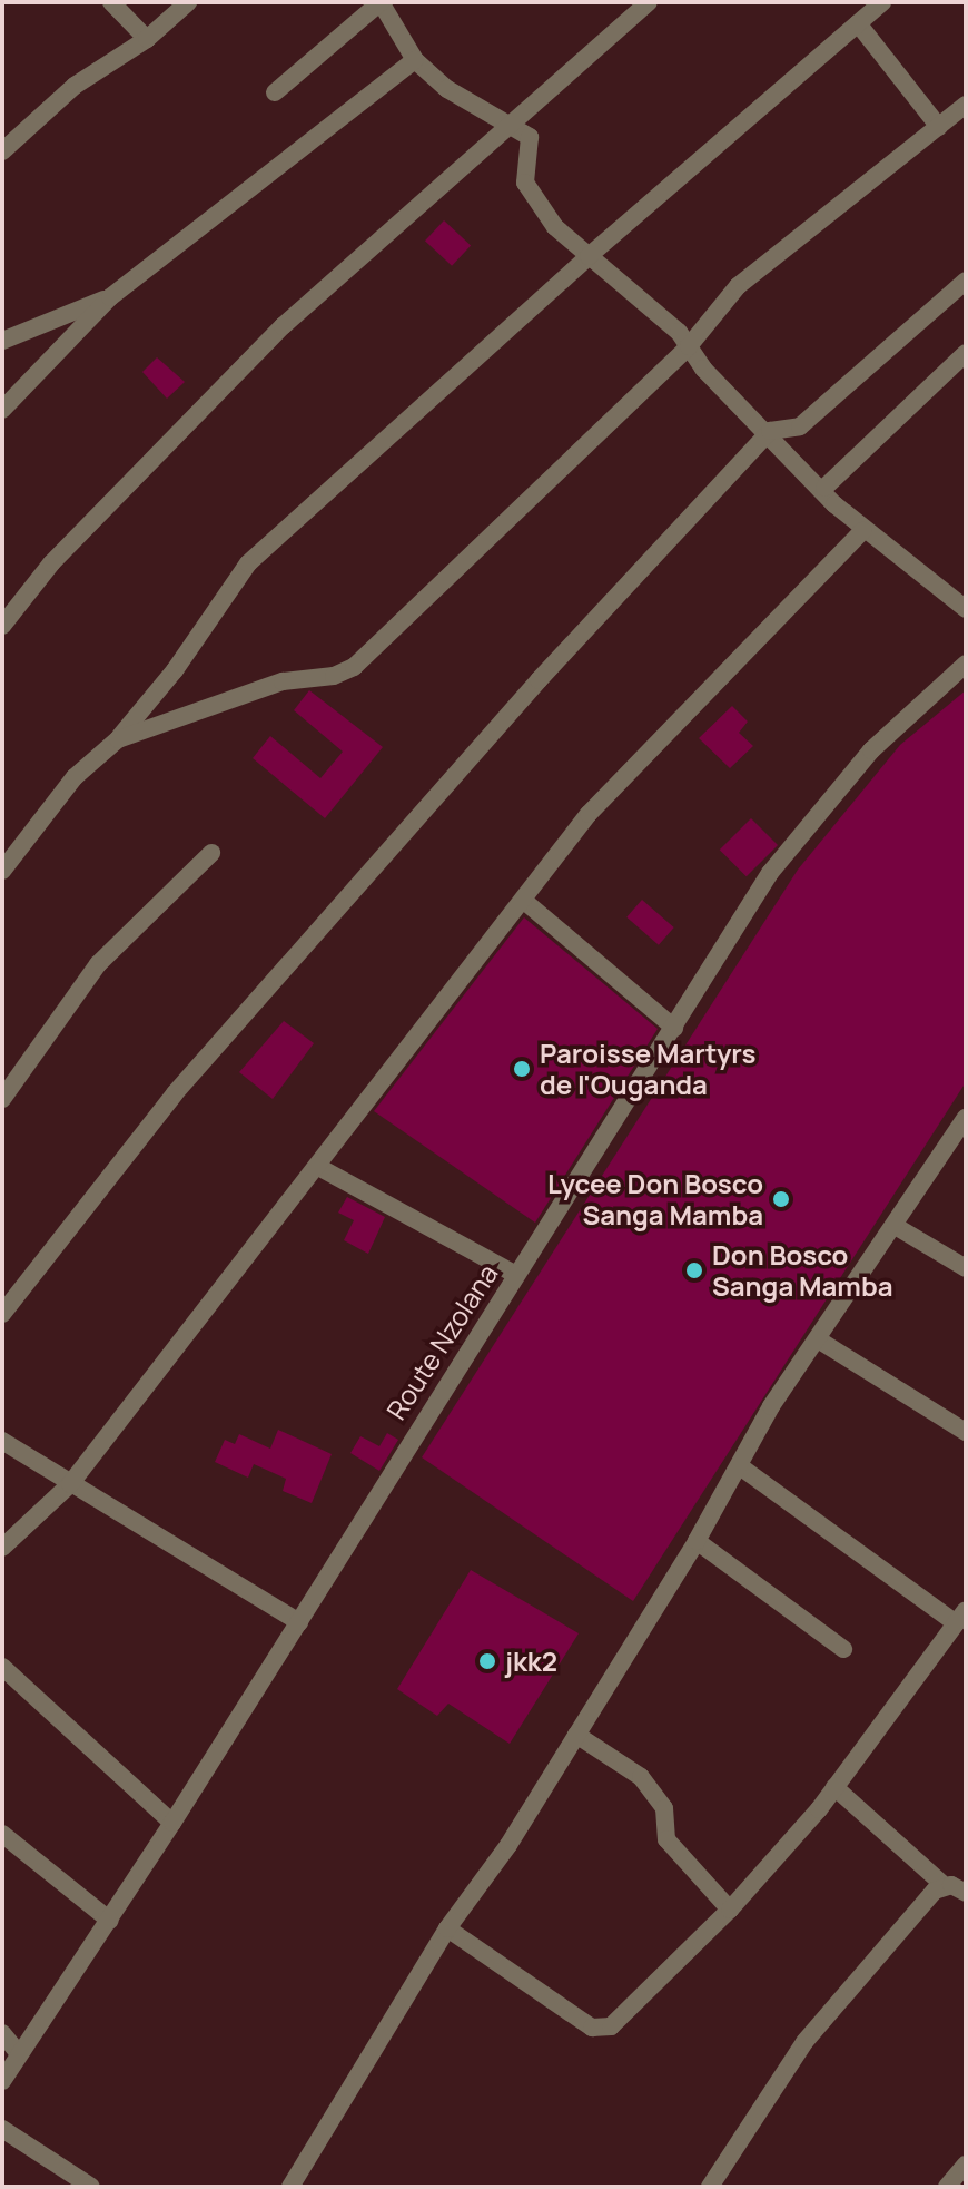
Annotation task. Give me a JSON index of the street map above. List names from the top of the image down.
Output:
{
  "streets": {
    "street": ["Route Nzolana"]
  },
  "places": [
    "Paroisse Martyrs de l'Ouganda",
    "Lycee Don Bosco Sanga Mamba",
    "Don Bosco Sanga Mamba",
    "jkk2"
  ]
}
